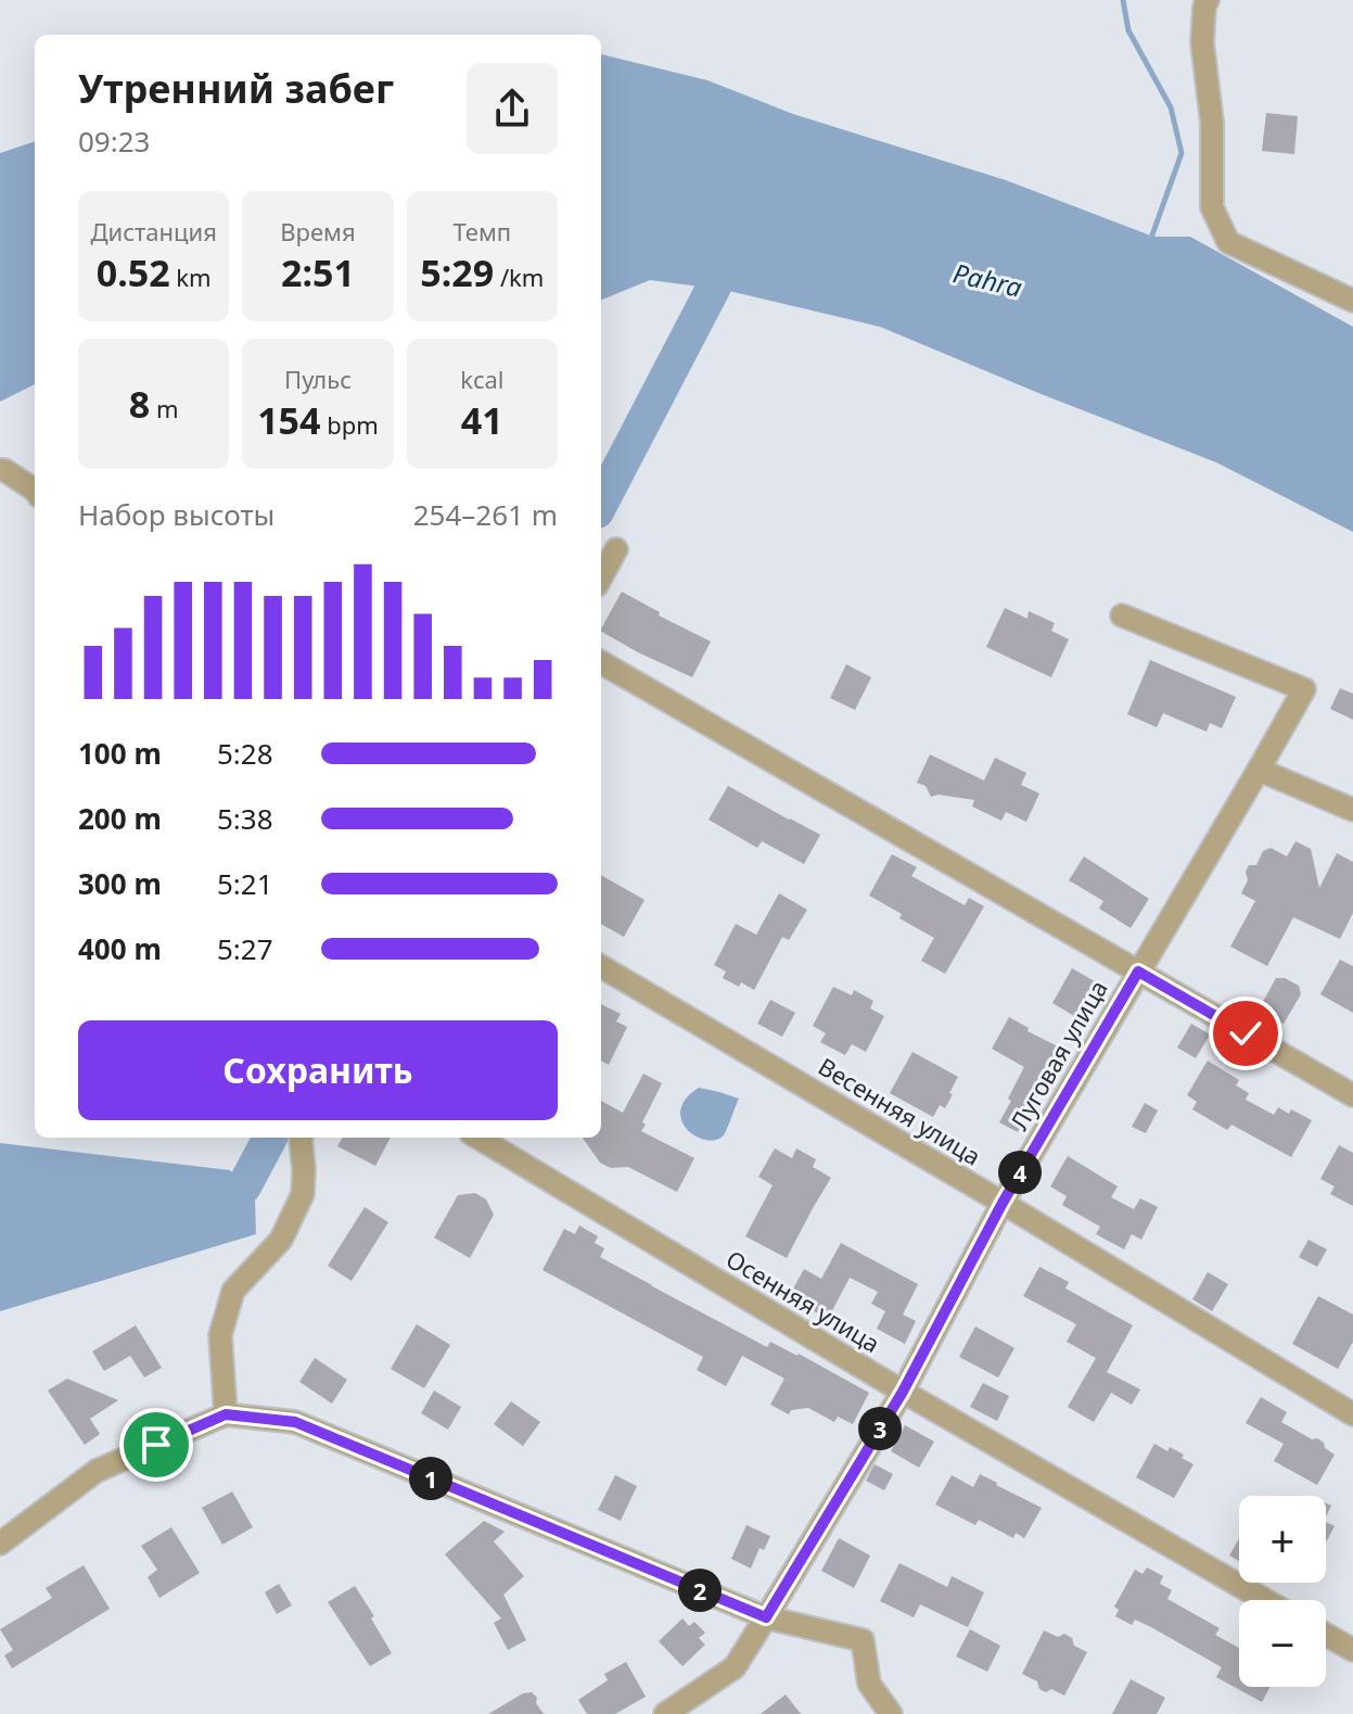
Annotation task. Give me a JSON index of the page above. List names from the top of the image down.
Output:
{
  "streets": {
    "street": ["Луговая улица", "Весенняя улица", "Осенняя улица"]
  },
  "crossings": [
    ["Луговая улица", "Весенняя улица"],
    ["Луговая улица", "Осенняя улица"]
  ],
  "water": ["Pahra"],
  "page": {
    "heading": ["Утренний забег", "09:23"],
    "stats": [
      ["Дистанция", "0.52 km"],
      ["Время", "2:51"],
      ["Темп", "5:29 /km"],
      ["8 m"],
      ["Пульс", "154 bpm"],
      ["kcal", "41"]
    ],
    "chart": ["Набор высоты", "254–261 m"],
    "list": [
      {
        "name": "100 m",
        "note": "5:28"
      },
      {
        "name": "200 m",
        "note": "5:38"
      },
      {
        "name": "300 m",
        "note": "5:21"
      },
      {
        "name": "400 m",
        "note": "5:27"
      }
    ],
    "buttons": "Сохранить",
    "pins": [
      "4",
      "3",
      "1",
      "2"
    ],
    "map_buttons": ["+", "−"]
  }
}
